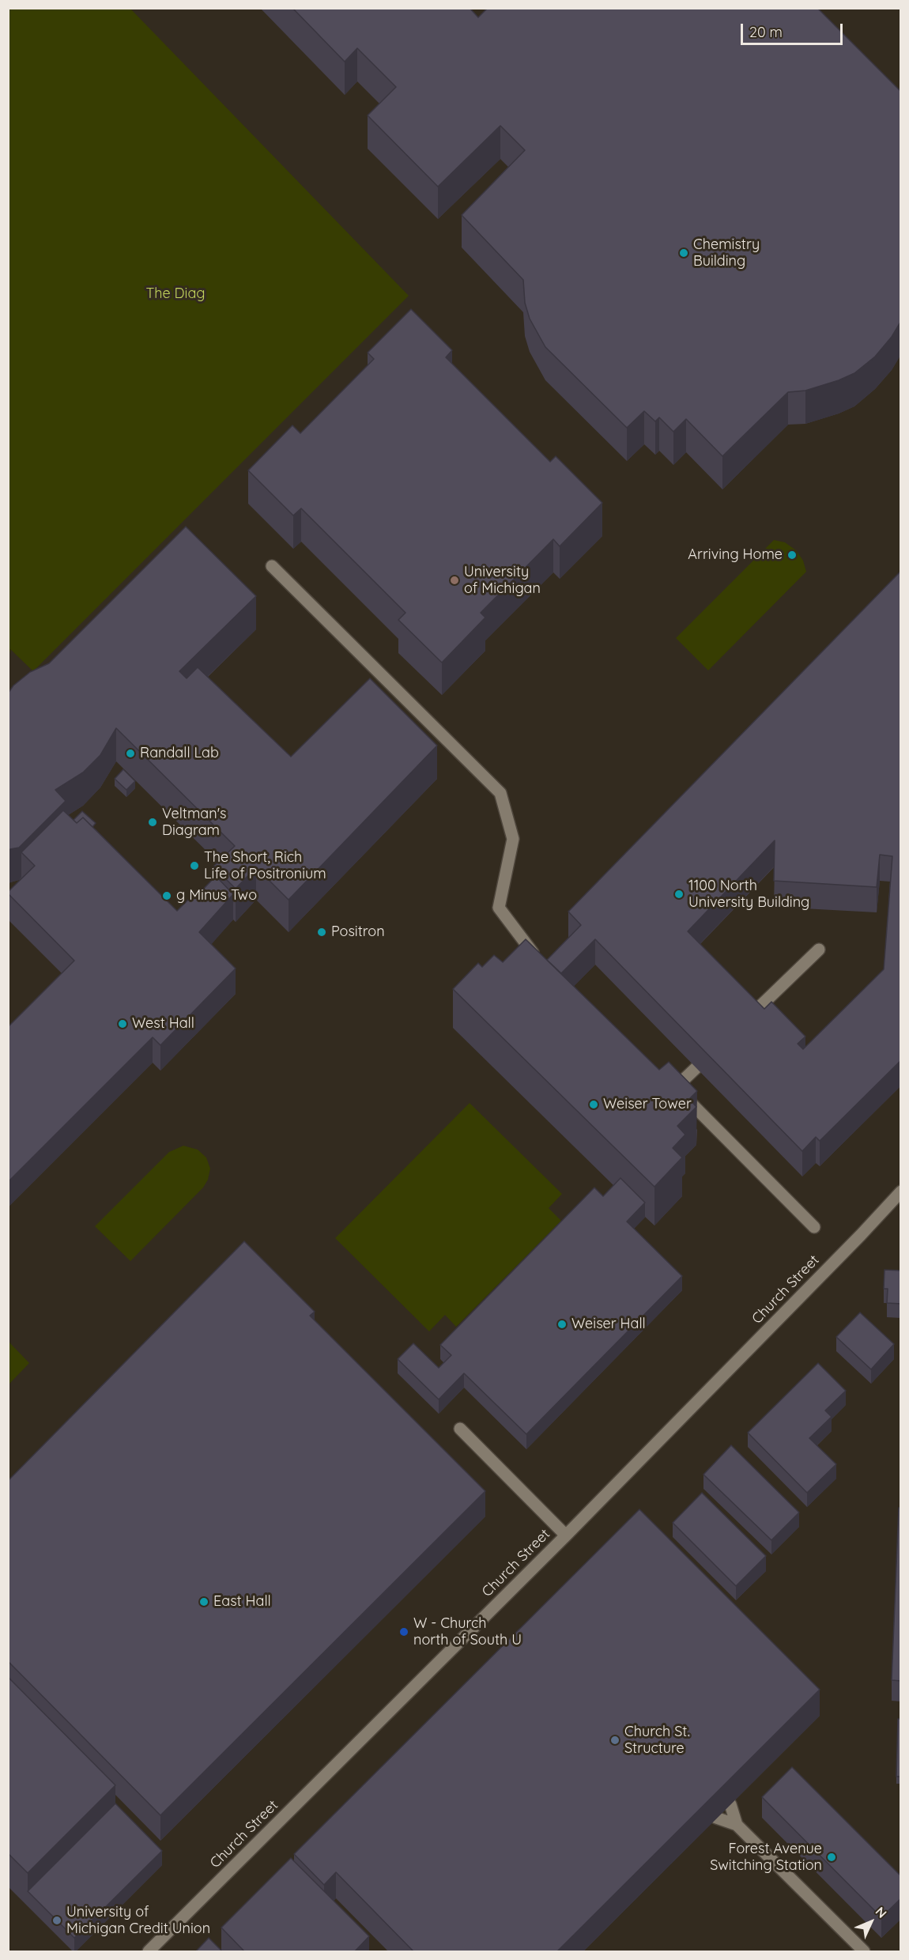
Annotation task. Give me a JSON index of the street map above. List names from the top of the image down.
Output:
{
  "streets": {
    "street": ["Church Street"]
  },
  "parks": ["The Diag"],
  "places": [
    "Chemistry Building",
    "Arriving Home",
    "University of Michigan",
    "Randall Lab",
    "Veltman's Diagram",
    "The Short, Rich Life of Positronium",
    "1100 North University Building",
    "g Minus Two",
    "Positron",
    "West Hall",
    "Weiser Tower",
    "Weiser Hall",
    "East Hall",
    "W - Church north of South U",
    "Church St. Structure",
    "Forest Avenue Switching Station",
    "University of Michigan Credit Union"
  ],
  "scale_bar": "20 m",
  "north": "top right"
}
